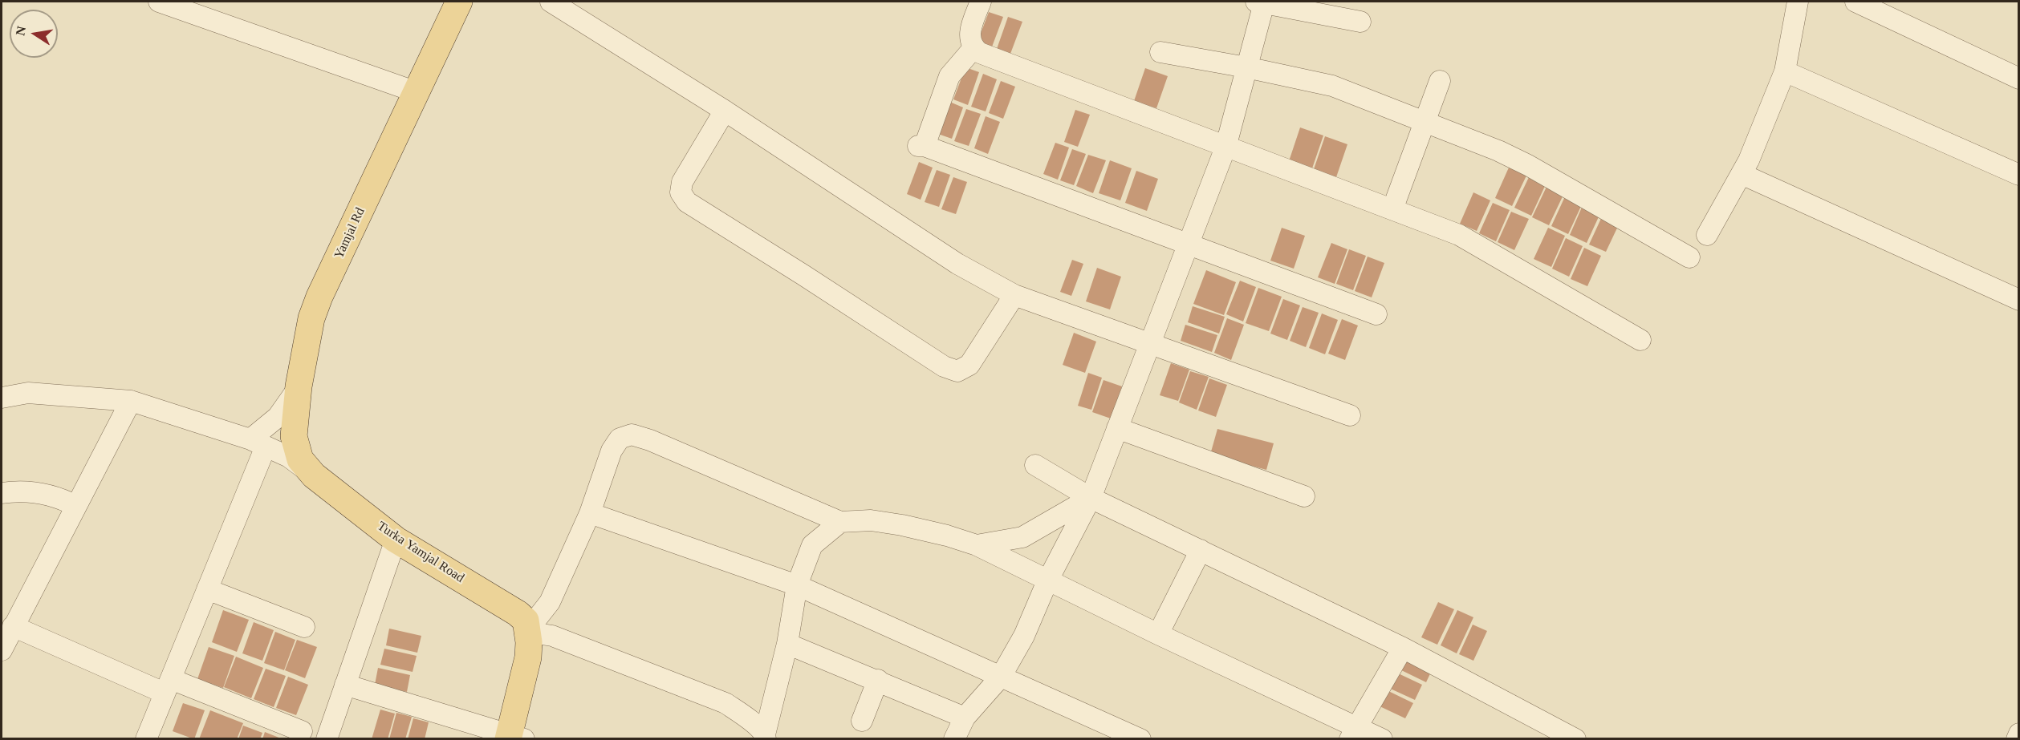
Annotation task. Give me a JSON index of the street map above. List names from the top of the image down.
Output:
{
  "streets": {
    "main road": ["Yamjal Rd", "Turka Yamjal Road"]
  },
  "crossings": [
    ["Yamjal Rd", "Turka Yamjal Road"]
  ],
  "north": "left"
}
